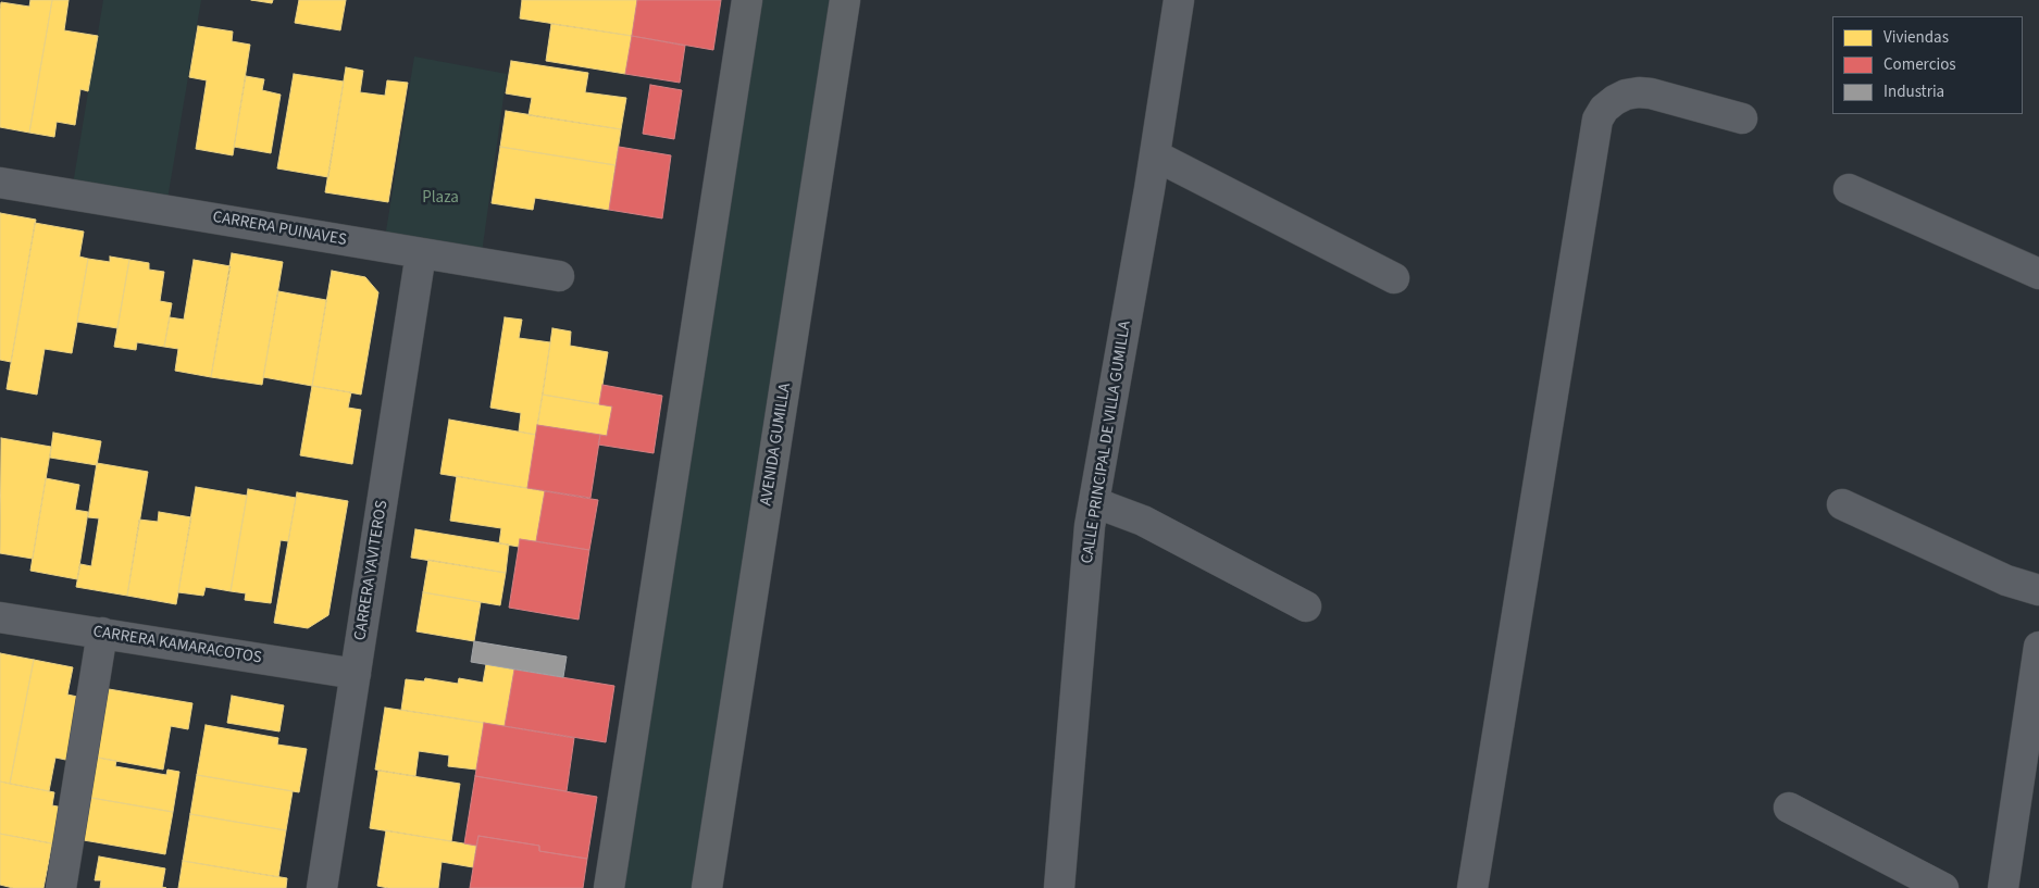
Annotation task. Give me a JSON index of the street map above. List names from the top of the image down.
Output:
{
  "streets": {
    "main road": ["AVENIDA GUMILLA"],
    "street": [
      "CARRERA PUINAVES",
      "CALLE PRINCIPAL DE VILLA GUMILLA",
      "CARRERA YAVITEROS",
      "CARRERA KAMARACOTOS"
    ]
  },
  "crossings": [
    ["CARRERA PUINAVES", "CARRERA YAVITEROS"],
    ["CARRERA YAVITEROS", "CARRERA KAMARACOTOS"]
  ],
  "parks": ["Plaza"],
  "legend": ["Viviendas", "Comercios", "Industria"]
}
